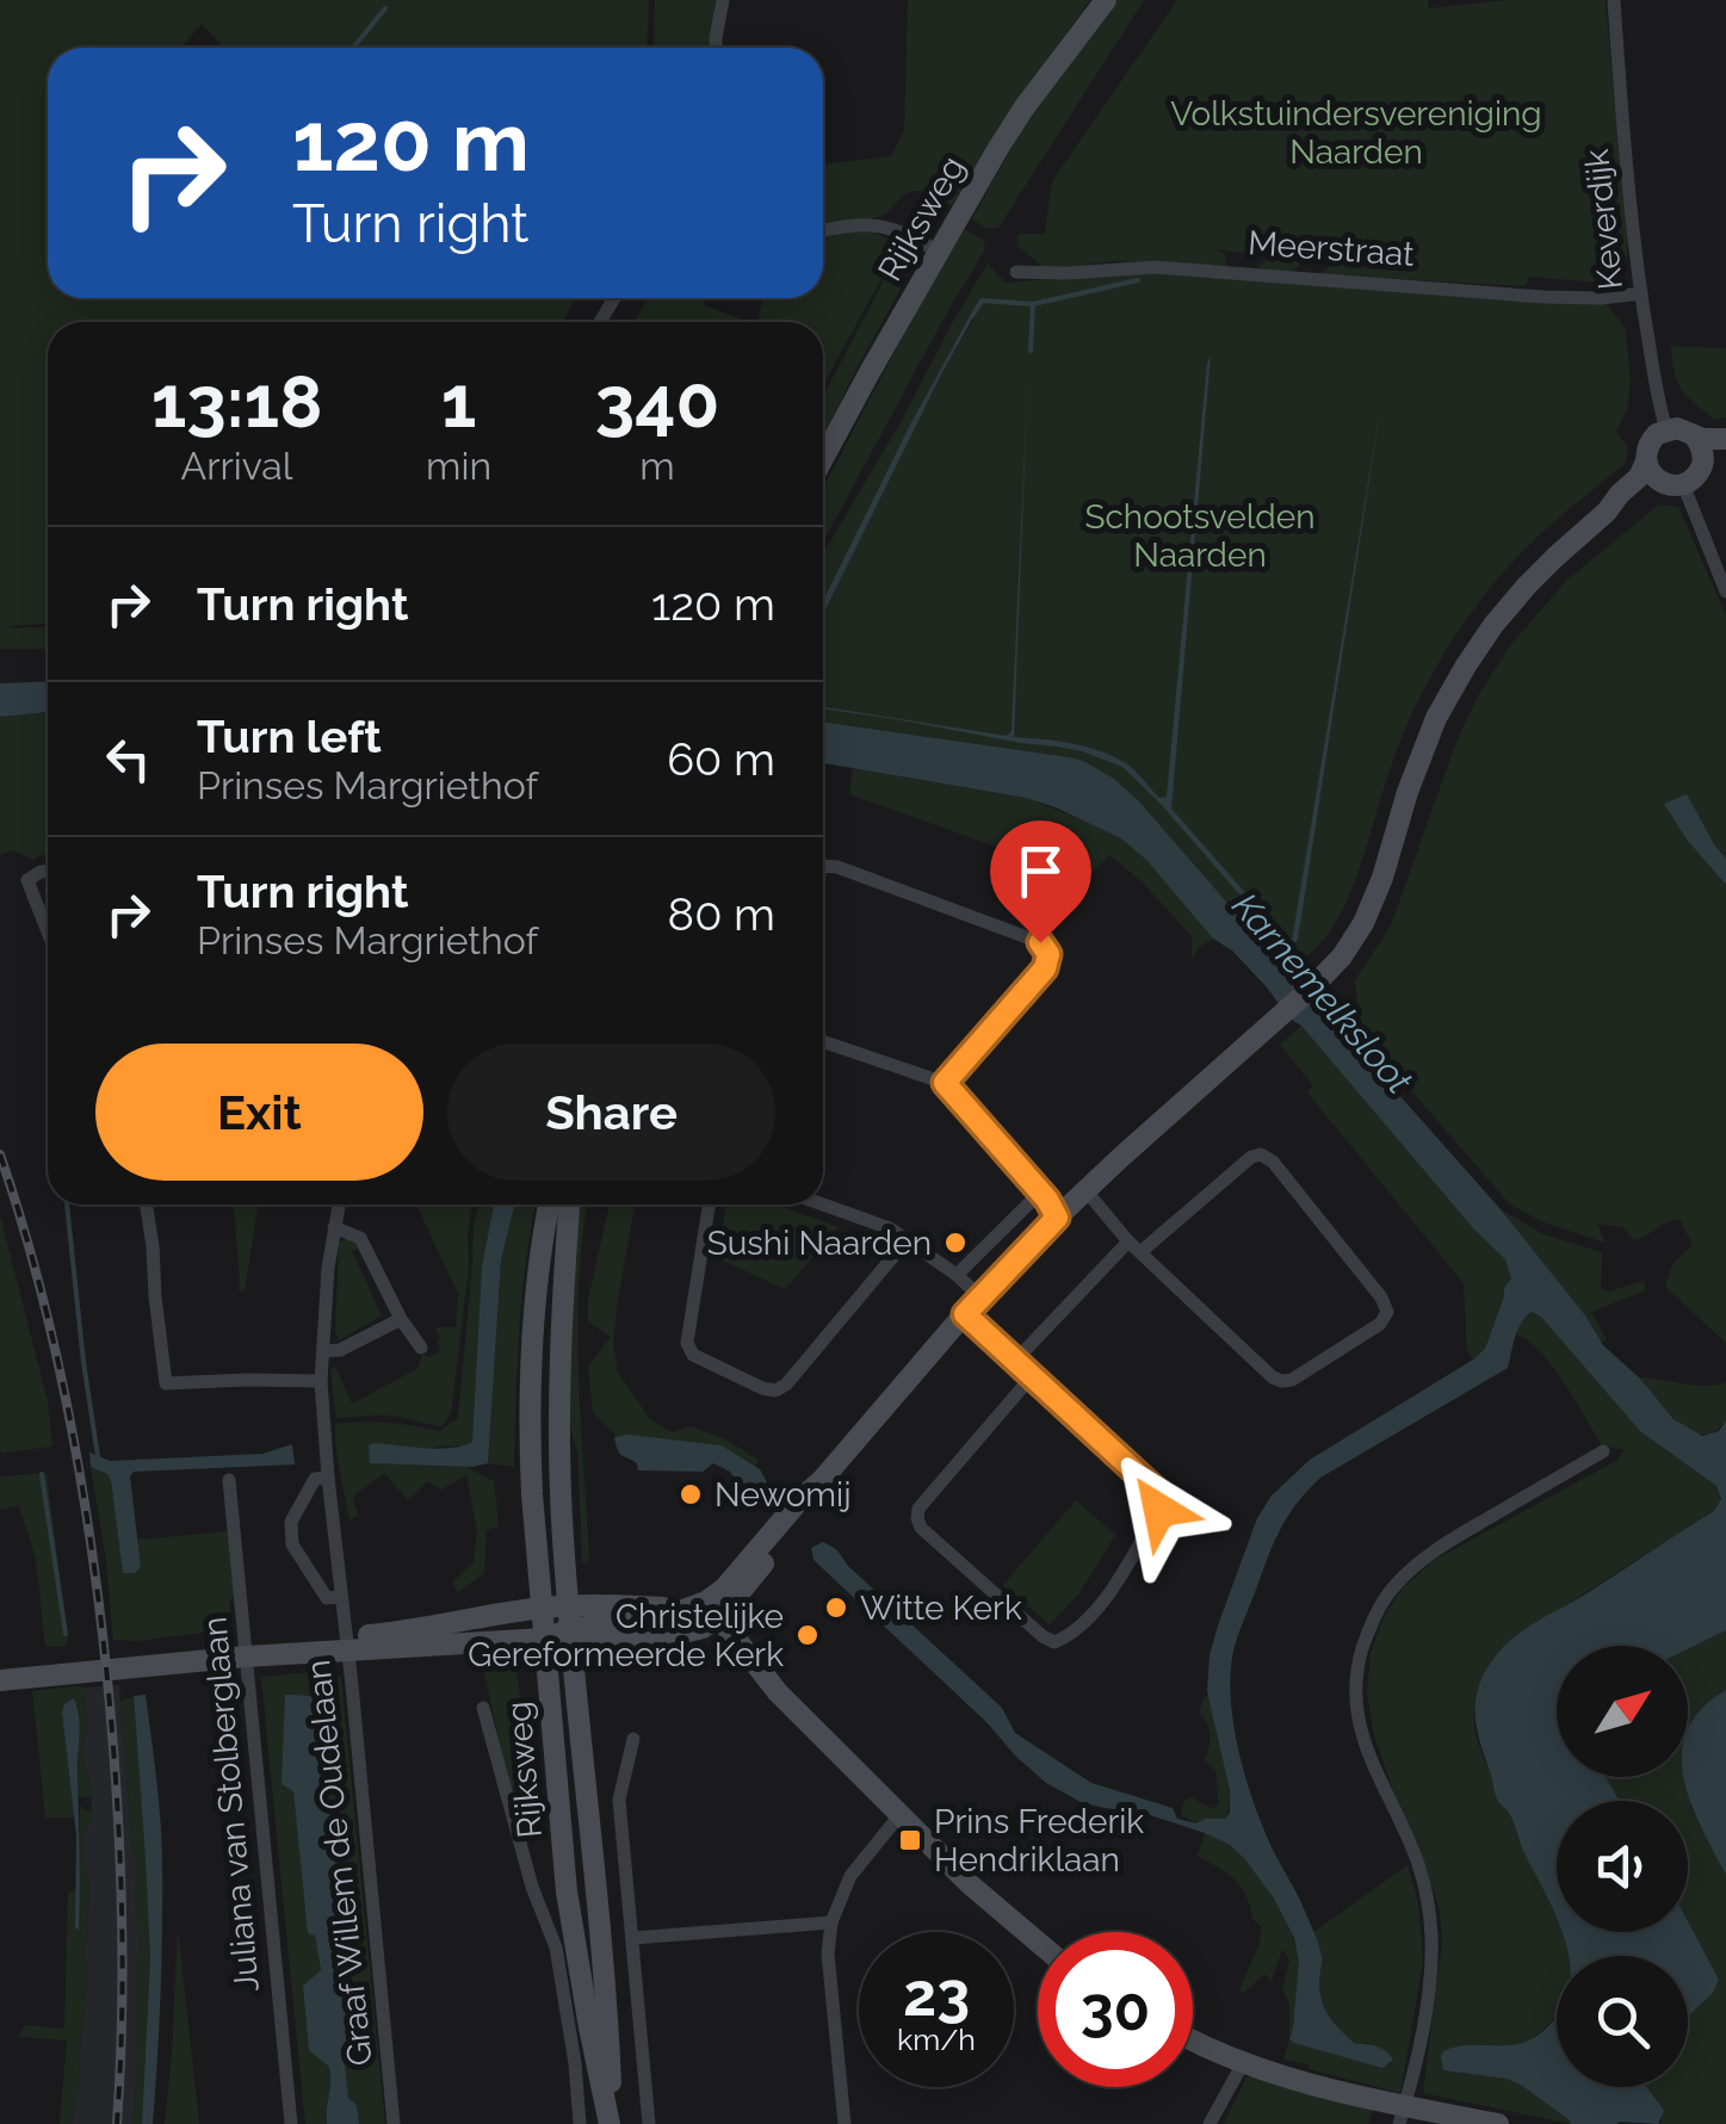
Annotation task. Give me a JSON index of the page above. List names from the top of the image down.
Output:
{
  "streets": {
    "main road": ["Rijksweg"],
    "street": [
      "Keverdijk",
      "Meerstraat",
      "Juliana van Stolberglaan",
      "Graaf Willem de Oudelaan"
    ]
  },
  "crossings": [
    ["Keverdijk", "Meerstraat"]
  ],
  "water": ["Karnemelksloot"],
  "parks": ["Volkstuindersvereniging Naarden", "Schootsvelden Naarden"],
  "places": {
    "other": [
      "Sushi Naarden",
      "Newomij",
      "Witte Kerk",
      "Christelijke Gereformeerde Kerk"
    ],
    "transit": ["Prins Frederik Hendriklaan"]
  },
  "north": "top right",
  "page": {
    "turn": ["120 m", "Turn right"],
    "eta": [
      "13:18",
      "Arrival",
      "1",
      "min",
      "340",
      "m"
    ],
    "list": [
      {
        "name": "Turn right",
        "value": "120 m"
      },
      {
        "name": "Turn left",
        "note": "Prinses Margriethof",
        "value": "60 m"
      },
      {
        "name": "Turn right",
        "note": "Prinses Margriethof",
        "value": "80 m"
      }
    ],
    "buttons": ["Exit", "Share"],
    "speed": "23 km/h",
    "limit": "30"
  }
}
